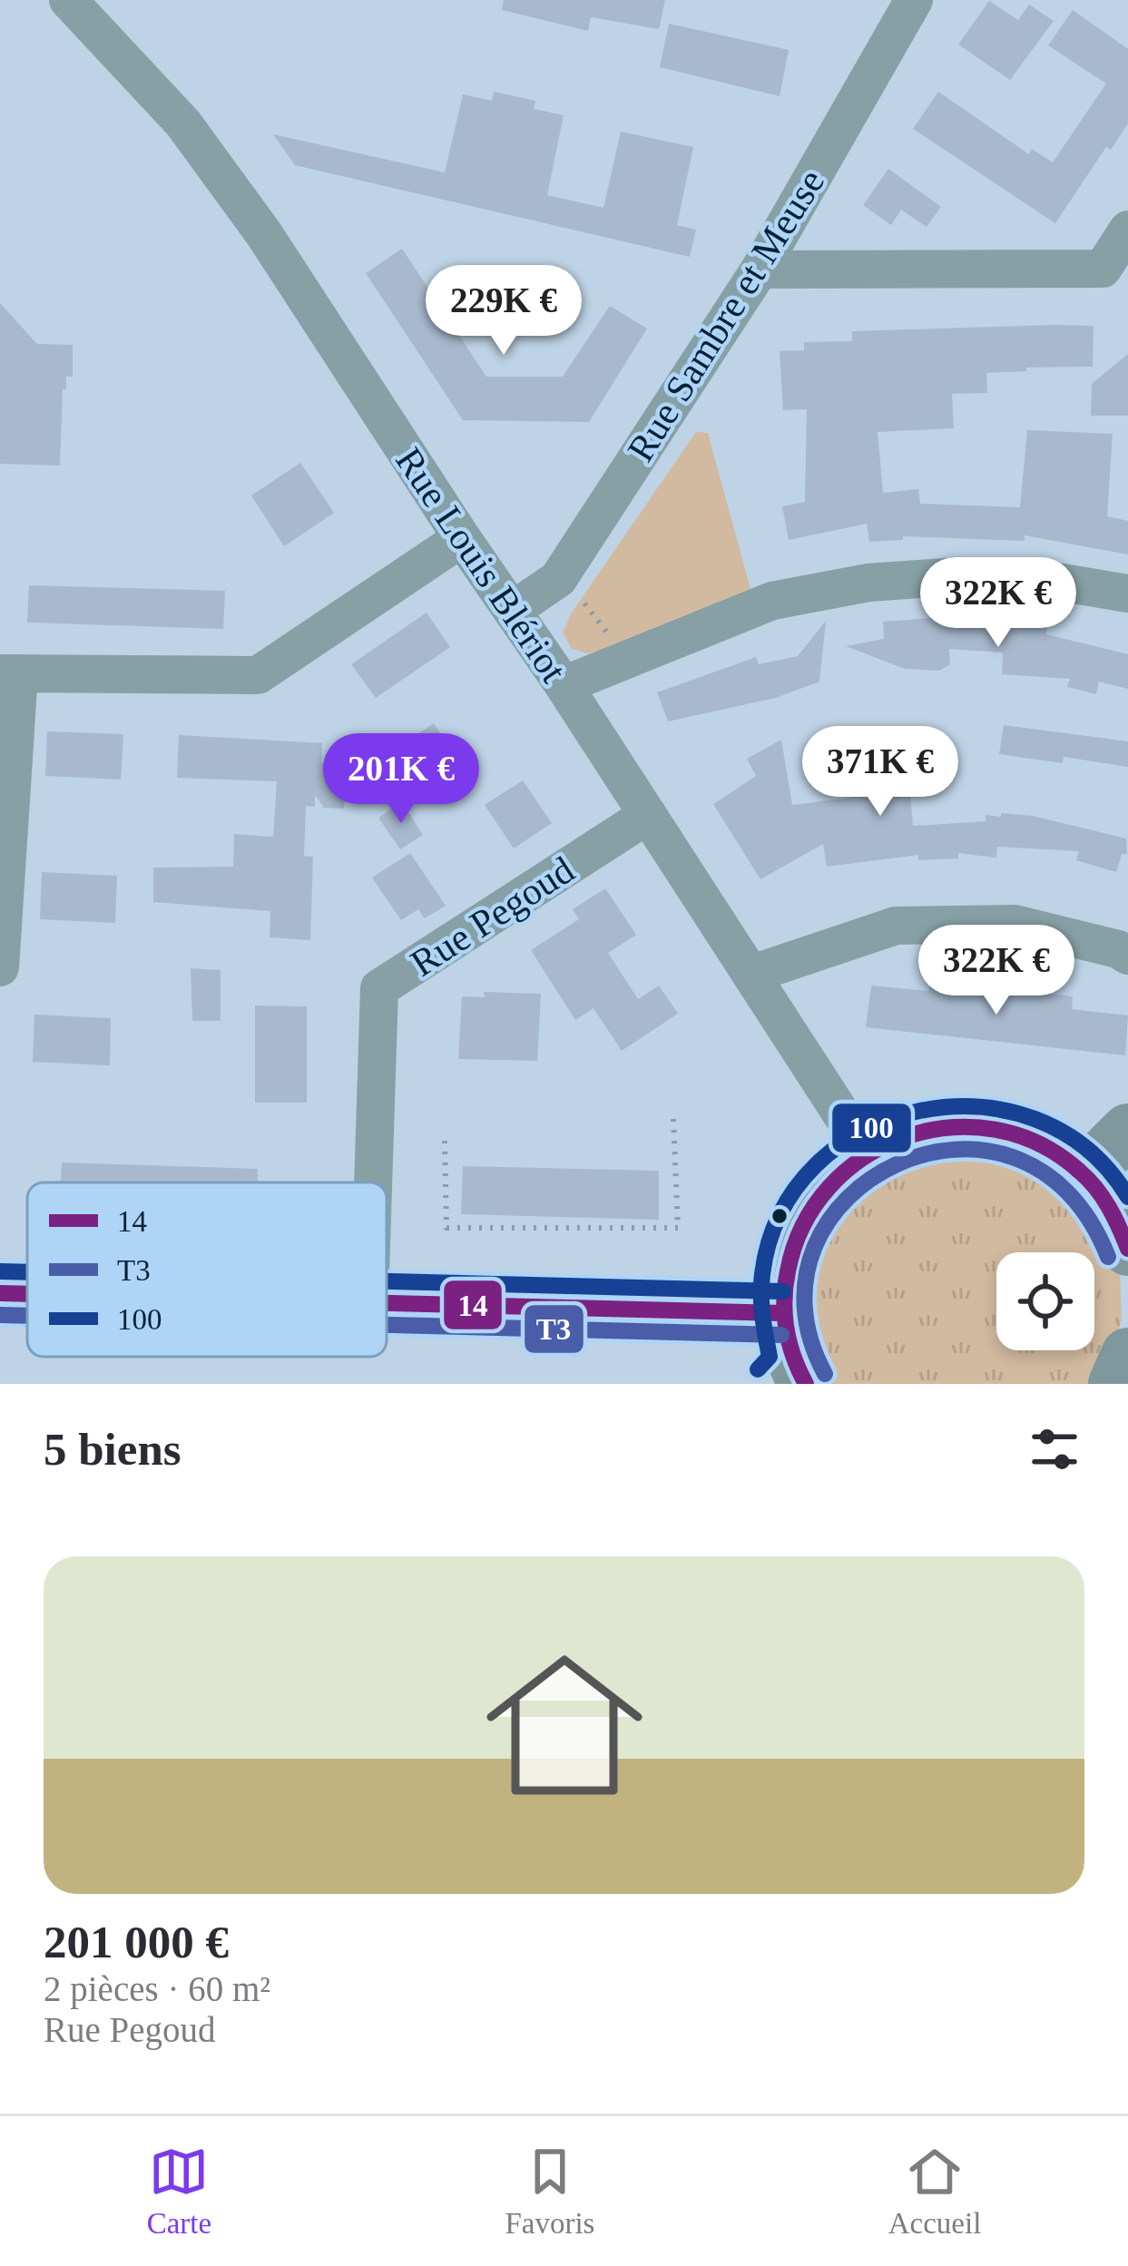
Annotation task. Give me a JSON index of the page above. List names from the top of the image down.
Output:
{
  "streets": {
    "street": ["Rue Sambre et Meuse", "Rue Louis Blériot", "Rue Pegoud"]
  },
  "crossings": [
    ["Rue Sambre et Meuse", "Rue Louis Blériot"],
    ["Rue Louis Blériot", "Rue Pegoud"]
  ],
  "lines": ["transit line 100", "transit line 14", "transit line T3"],
  "legend": ["14", "T3", "100"],
  "page": {
    "price": [
      "229K €",
      "322K €",
      "371K €",
      "201K €",
      "322K €"
    ],
    "heading": "5 biens",
    "list": [
      {
        "name": "201 000 €",
        "note": "2 pièces · 60 m² · Rue Pegoud"
      }
    ],
    "tabs": ["Carte", "Favoris", "Accueil"]
  }
}
